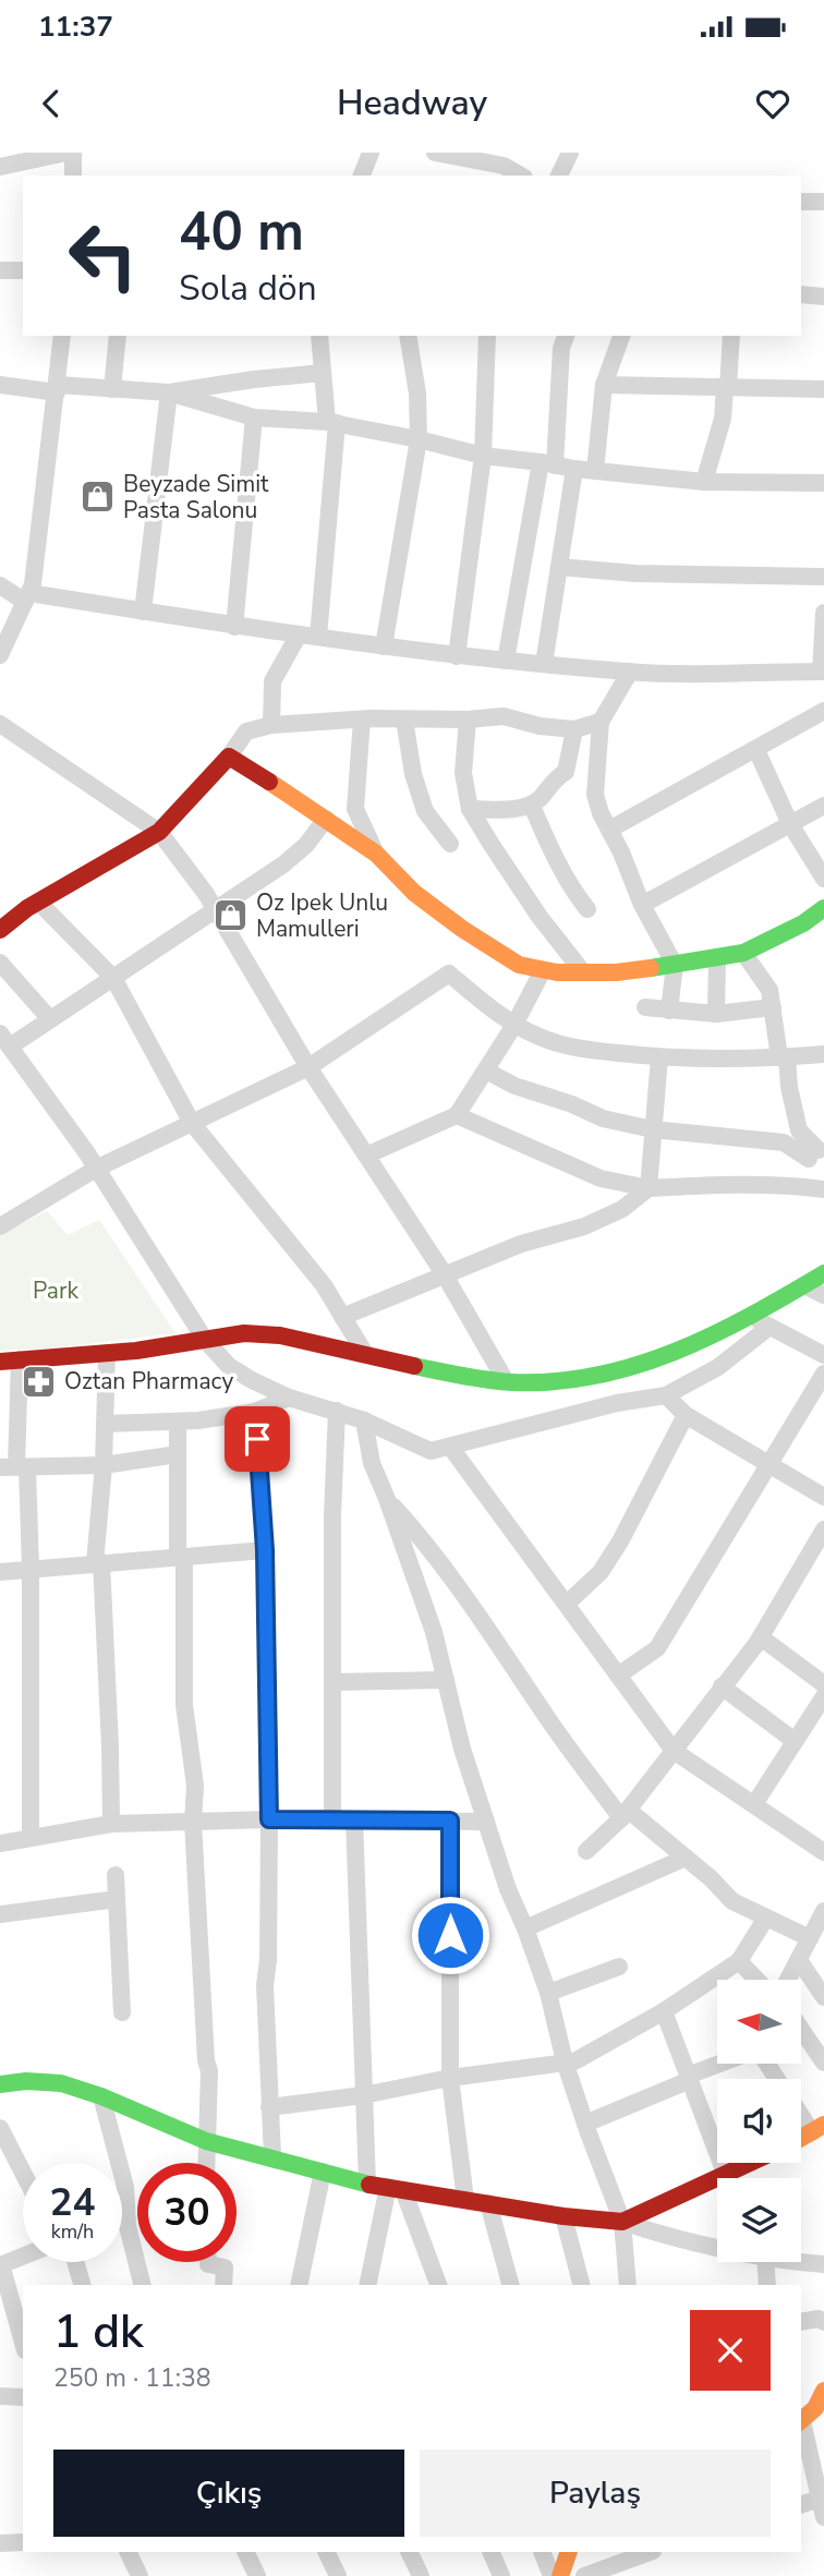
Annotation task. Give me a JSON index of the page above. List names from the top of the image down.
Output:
{
  "parks": ["Park"],
  "places": {
    "shop": ["Beyzade Simit Pasta Salonu", "Oz Ipek Unlu Mamulleri"],
    "pharmacy": ["Oztan Pharmacy"]
  },
  "north": "left",
  "page": {
    "status": "11:37",
    "header": "Headway",
    "turn": ["40 m", "Sola dön"],
    "speed": "24 km/h",
    "limit": "30",
    "heading": ["1 dk", "250 m · 11:38"],
    "buttons": ["Çıkış", "Paylaş"]
  }
}
